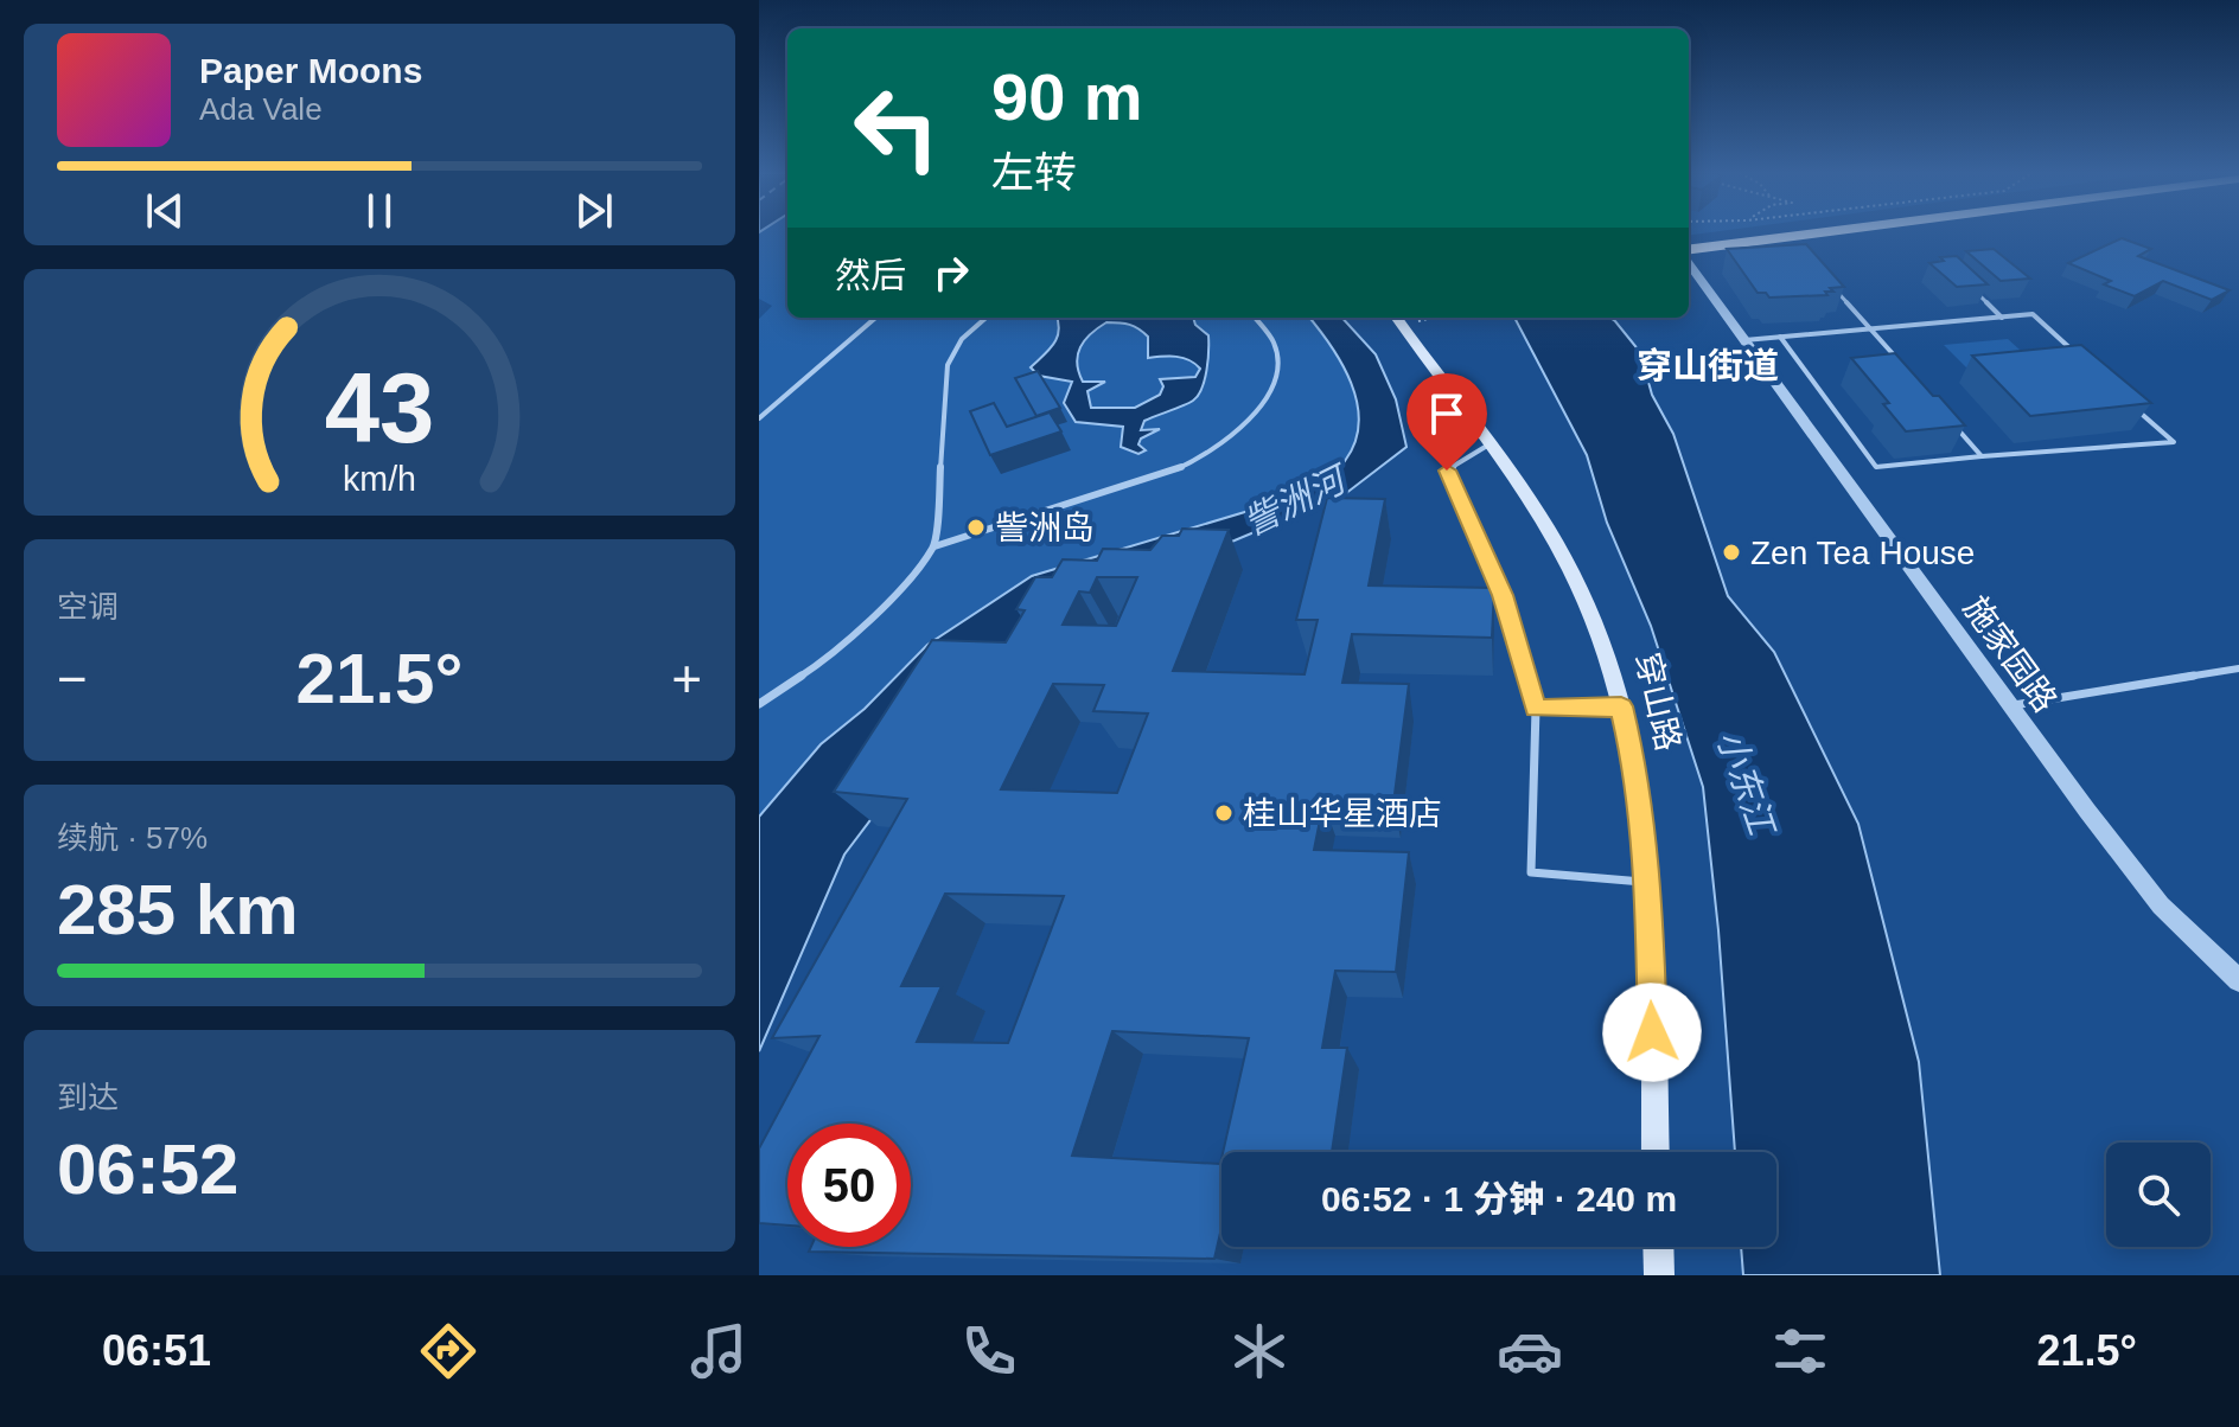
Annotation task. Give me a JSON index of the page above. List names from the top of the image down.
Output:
{
  "streets": {
    "main road": ["穿山路"],
    "street": ["施家园路"]
  },
  "districts": ["穿山街道"],
  "water": ["訾洲河", "小东江"],
  "places": ["訾洲岛", "Zen Tea House", "桂山华星酒店"],
  "page": {
    "turn": ["90 m", "左转"],
    "song": ["Paper Moons", "Ada Vale"],
    "then": "然后",
    "tile": [
      "空调",
      ["续航 · 57%", "285 km"],
      ["到达", "06:52"]
    ],
    "heat": ["−", "21.5°", "+"],
    "limit": "50",
    "trip": "06:52 · 1 分钟 · 240 m",
    "tabs": ["06:51", "21.5°"],
    "gauge": ["43", "km/h"]
  }
}
